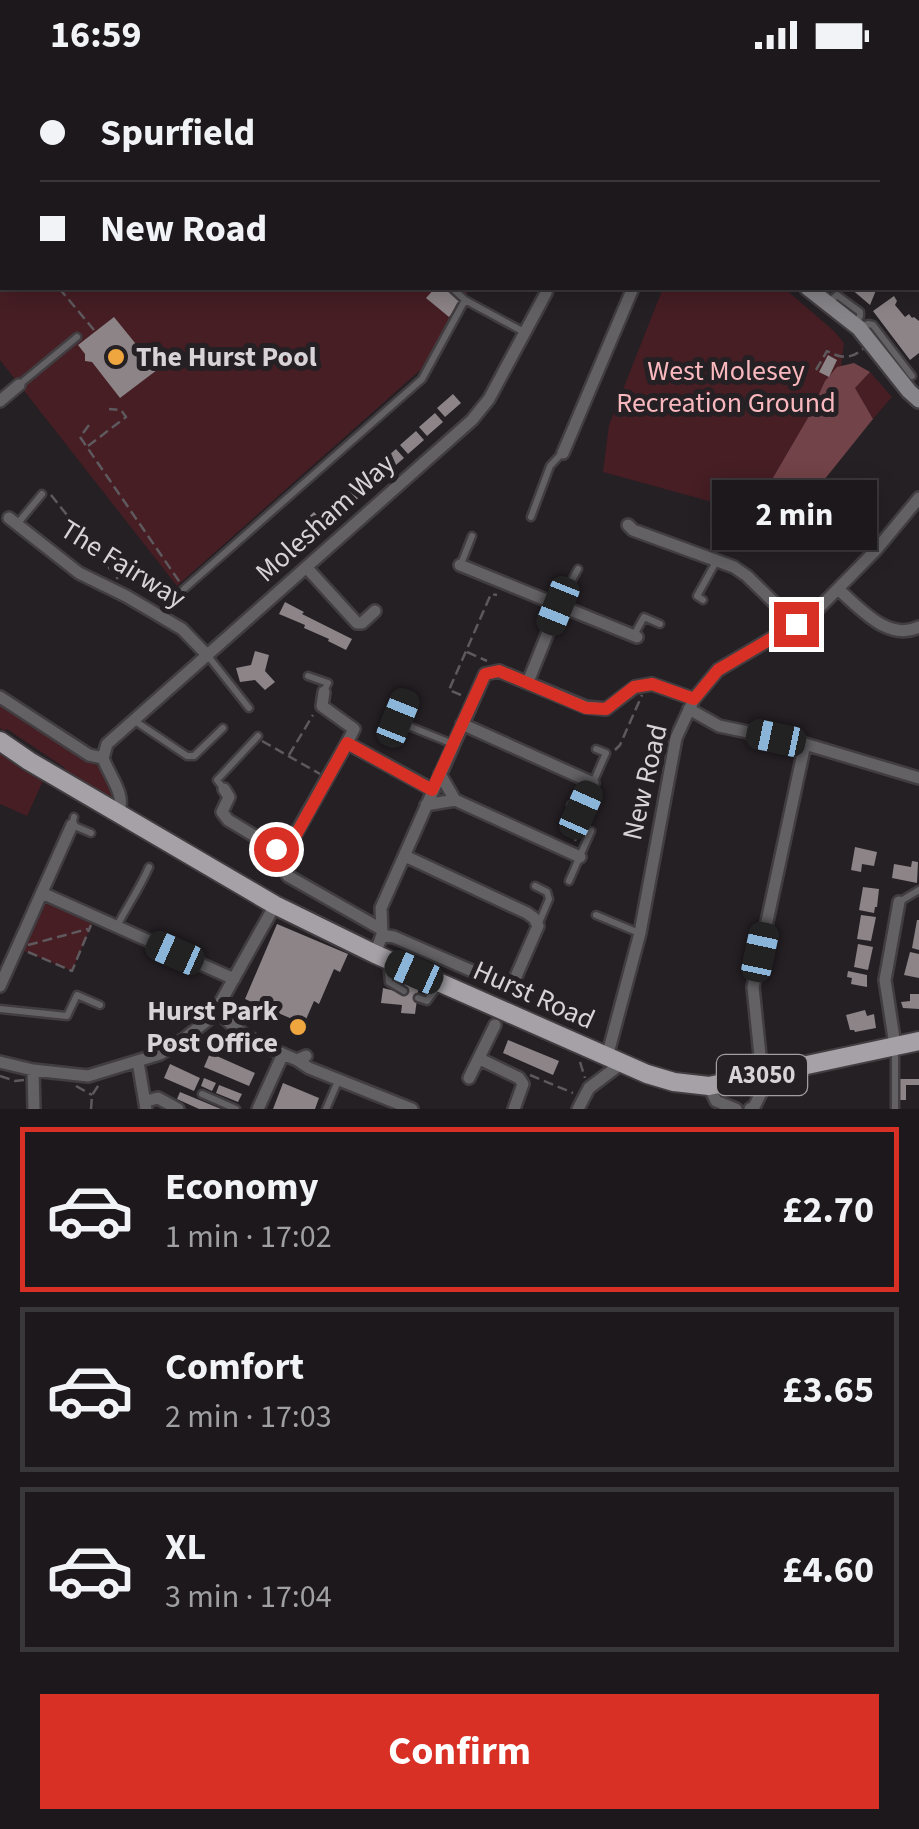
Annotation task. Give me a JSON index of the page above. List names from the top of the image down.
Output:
{
  "streets": {
    "main road": ["Hurst Road", "A3050"],
    "street": ["Molesham Way", "The Fairway", "New Road"]
  },
  "crossings": [
    ["Molesham Way", "The Fairway"],
    ["New Road", "Hurst Road"]
  ],
  "parks": ["West Molesey Recreation Ground"],
  "places": ["The Hurst Pool", "Hurst Park Post Office"],
  "page": {
    "status": "16:59",
    "banner": ["Spurfield", "New Road"],
    "bubble": "2 min",
    "list": [
      {
        "name": "Economy",
        "note": "1 min · 17:02",
        "value": "£2.70"
      },
      {
        "name": "Comfort",
        "note": "2 min · 17:03",
        "value": "£3.65"
      },
      {
        "name": "XL",
        "note": "3 min · 17:04",
        "value": "£4.60"
      }
    ],
    "buttons": "Confirm"
  }
}
